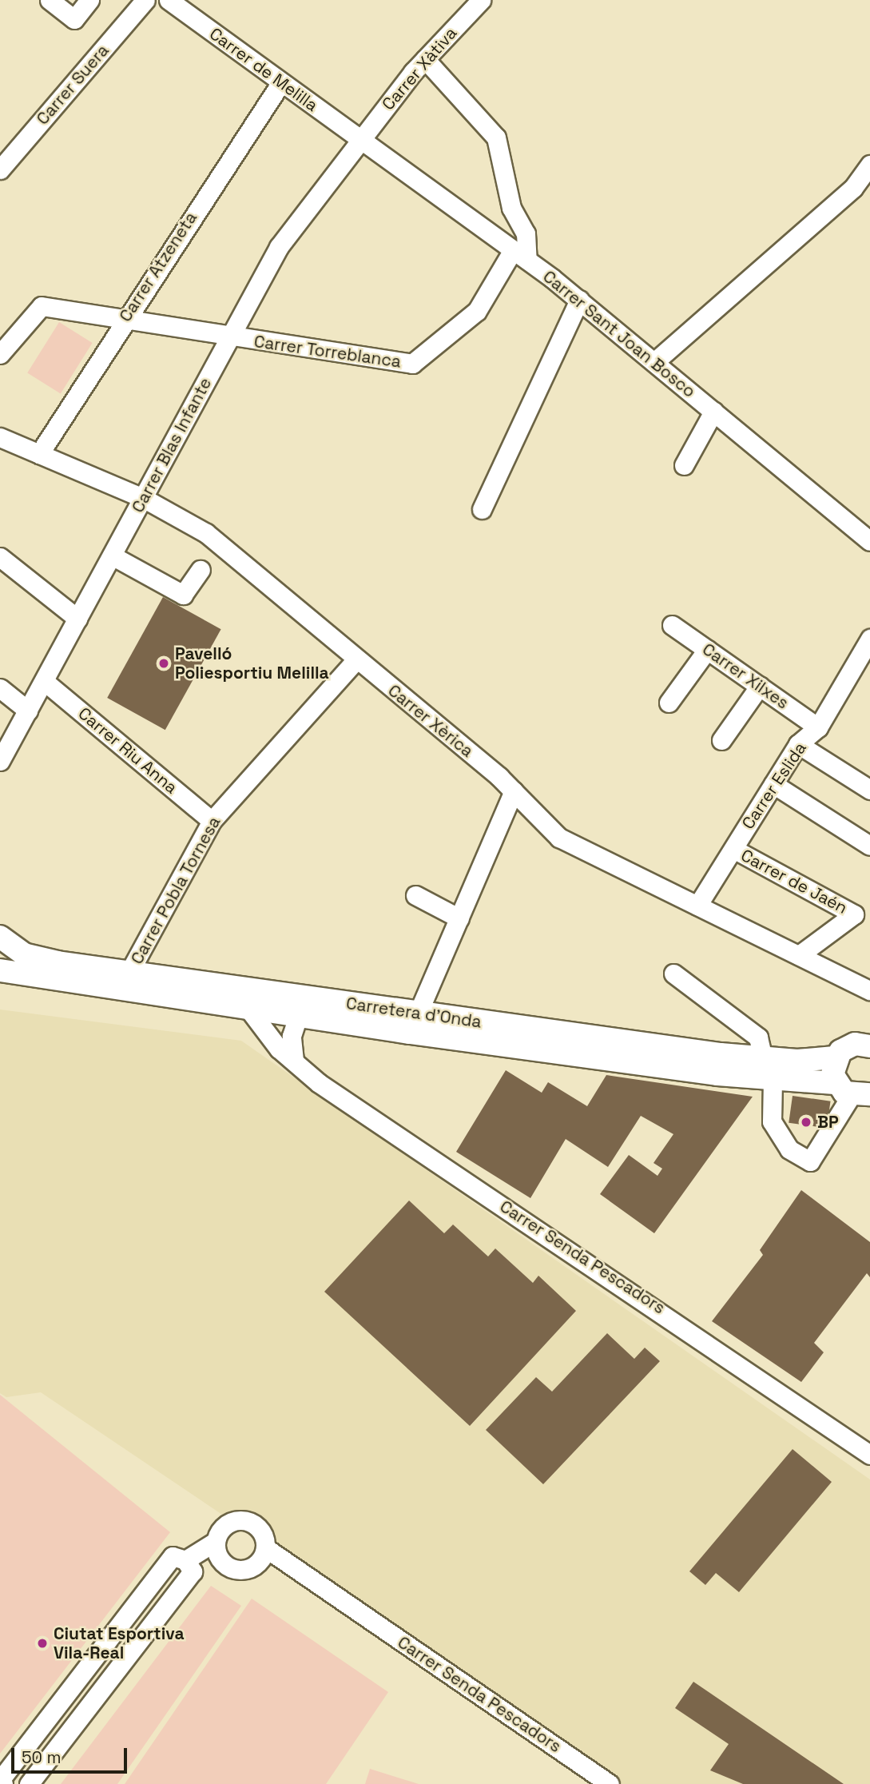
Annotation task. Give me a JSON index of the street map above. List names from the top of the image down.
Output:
{
  "streets": {
    "main road": ["Carretera d'Onda"],
    "street": [
      "Carrer Xàtiva",
      "Carrer de Melilla",
      "Carrer Suera",
      "Carrer Atzeneta",
      "Carrer Sant Joan Bosco",
      "Carrer Torreblanca",
      "Carrer Blas Infante",
      "Carrer Xilxes",
      "Carrer Xèrica",
      "Carrer Riu Anna",
      "Carrer Eslida",
      "Carrer de Jaén",
      "Carrer Pobla Tornesa",
      "Carrer Senda Pescadors"
    ]
  },
  "crossings": [
    ["Carrer Xàtiva", "Carrer de Melilla"],
    ["Carrer Xàtiva", "Carrer Sant Joan Bosco"],
    ["Carrer Xàtiva", "Carrer Blas Infante"],
    ["Carrer de Melilla", "Carrer Atzeneta"],
    ["Carrer de Melilla", "Carrer Sant Joan Bosco"],
    ["Carrer de Melilla", "Carrer Blas Infante"],
    ["Carrer Atzeneta", "Carrer Torreblanca"],
    ["Carrer Atzeneta", "Carrer Xèrica"],
    ["Carrer Sant Joan Bosco", "Carrer Torreblanca"],
    ["Carrer Sant Joan Bosco", "Carrer Blas Infante"],
    ["Carrer Torreblanca", "Carrer Blas Infante"],
    ["Carrer Blas Infante", "Carrer Xèrica"],
    ["Carrer Blas Infante", "Carrer Riu Anna"],
    ["Carrer Xilxes", "Carrer Eslida"],
    ["Carrer Xèrica", "Carrer Eslida"],
    ["Carrer Xèrica", "Carrer de Jaén"],
    ["Carrer Xèrica", "Carrer Pobla Tornesa"],
    ["Carrer Riu Anna", "Carrer Pobla Tornesa"],
    ["Carrer Eslida", "Carrer de Jaén"],
    ["Carrer Pobla Tornesa", "Carretera d'Onda"],
    ["Carretera d'Onda", "Carrer Senda Pescadors"]
  ],
  "places": ["Pavelló Poliesportiu Melilla", "BP", "Ciutat Esportiva Vila-Real"],
  "scale_bar": "50 m"
}
